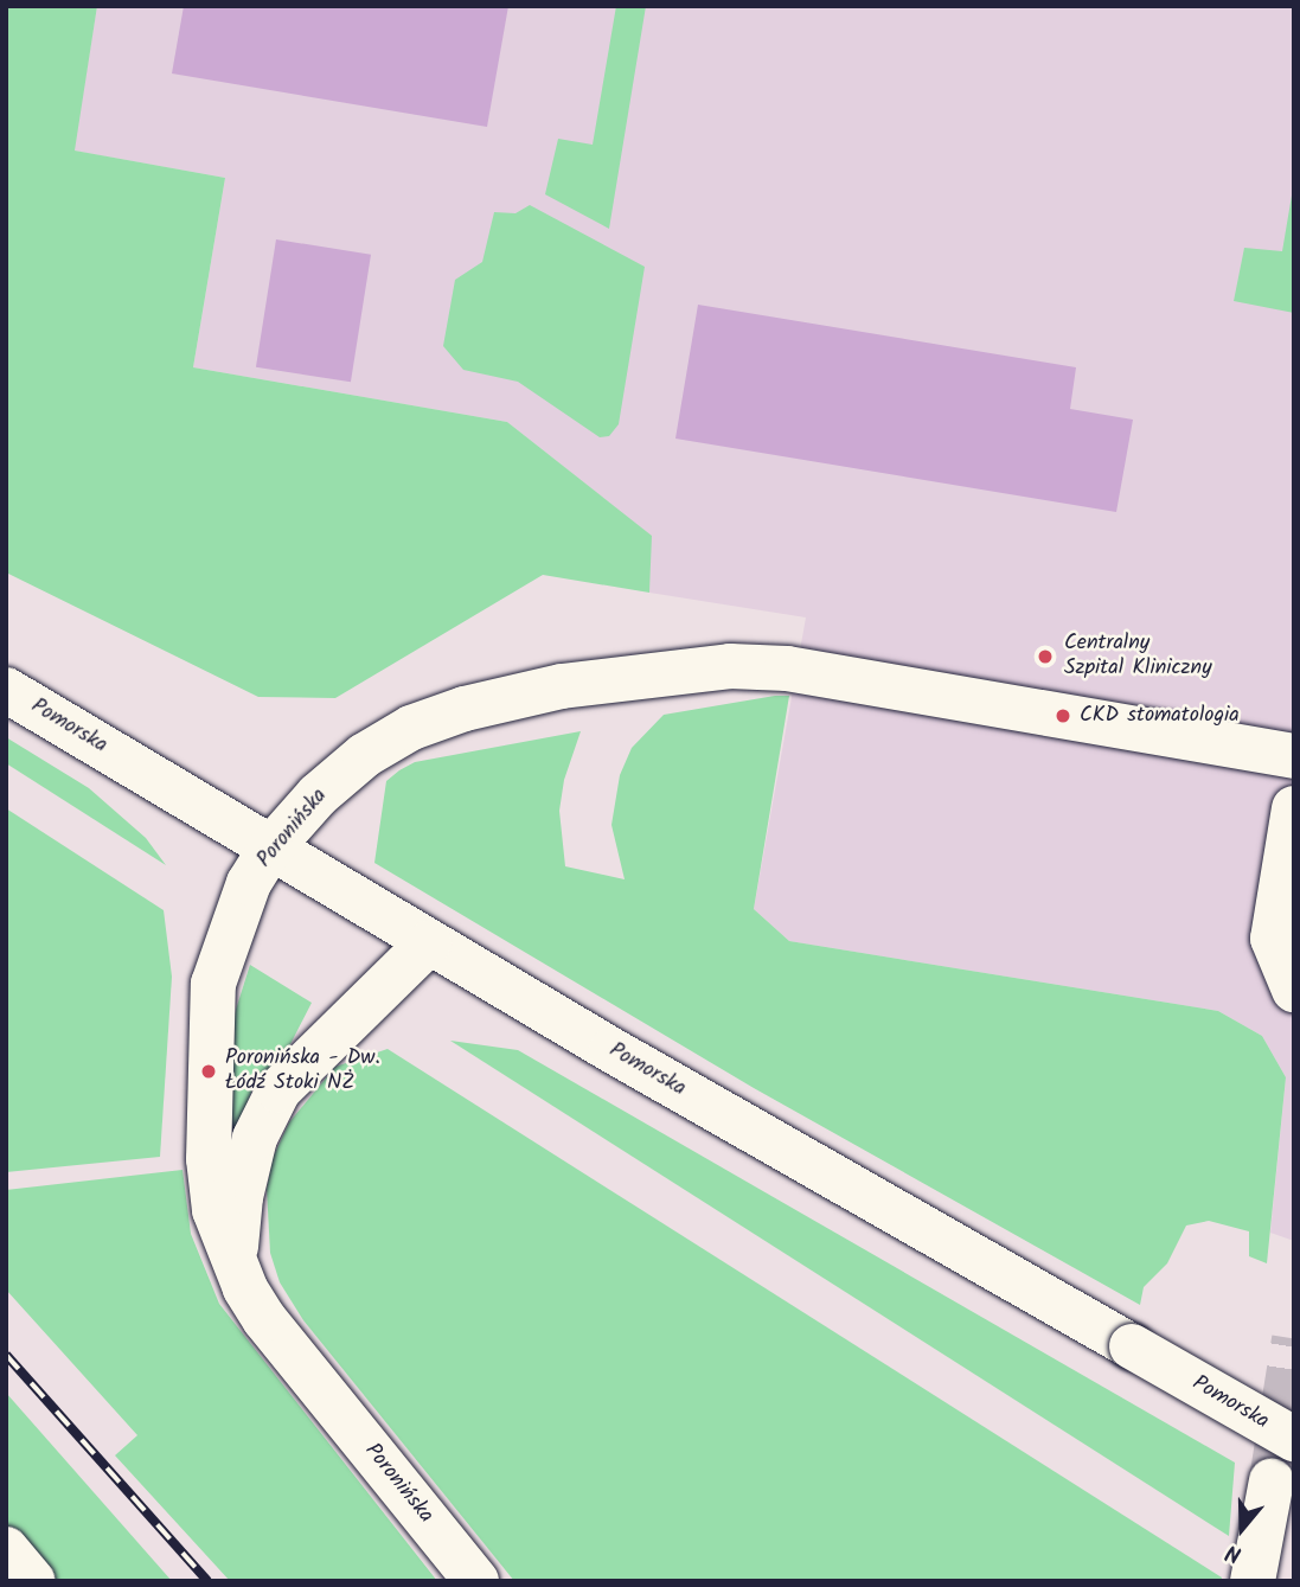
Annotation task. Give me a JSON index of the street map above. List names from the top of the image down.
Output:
{
  "streets": {
    "street": ["Pomorska", "Poronińska"]
  },
  "crossings": [
    ["Pomorska", "Poronińska"]
  ],
  "places": ["Centralny Szpital Kliniczny", "CKD stomatologia", "Poronińska - Dw. Łódź Stoki NŻ"],
  "north": "bottom"
}
